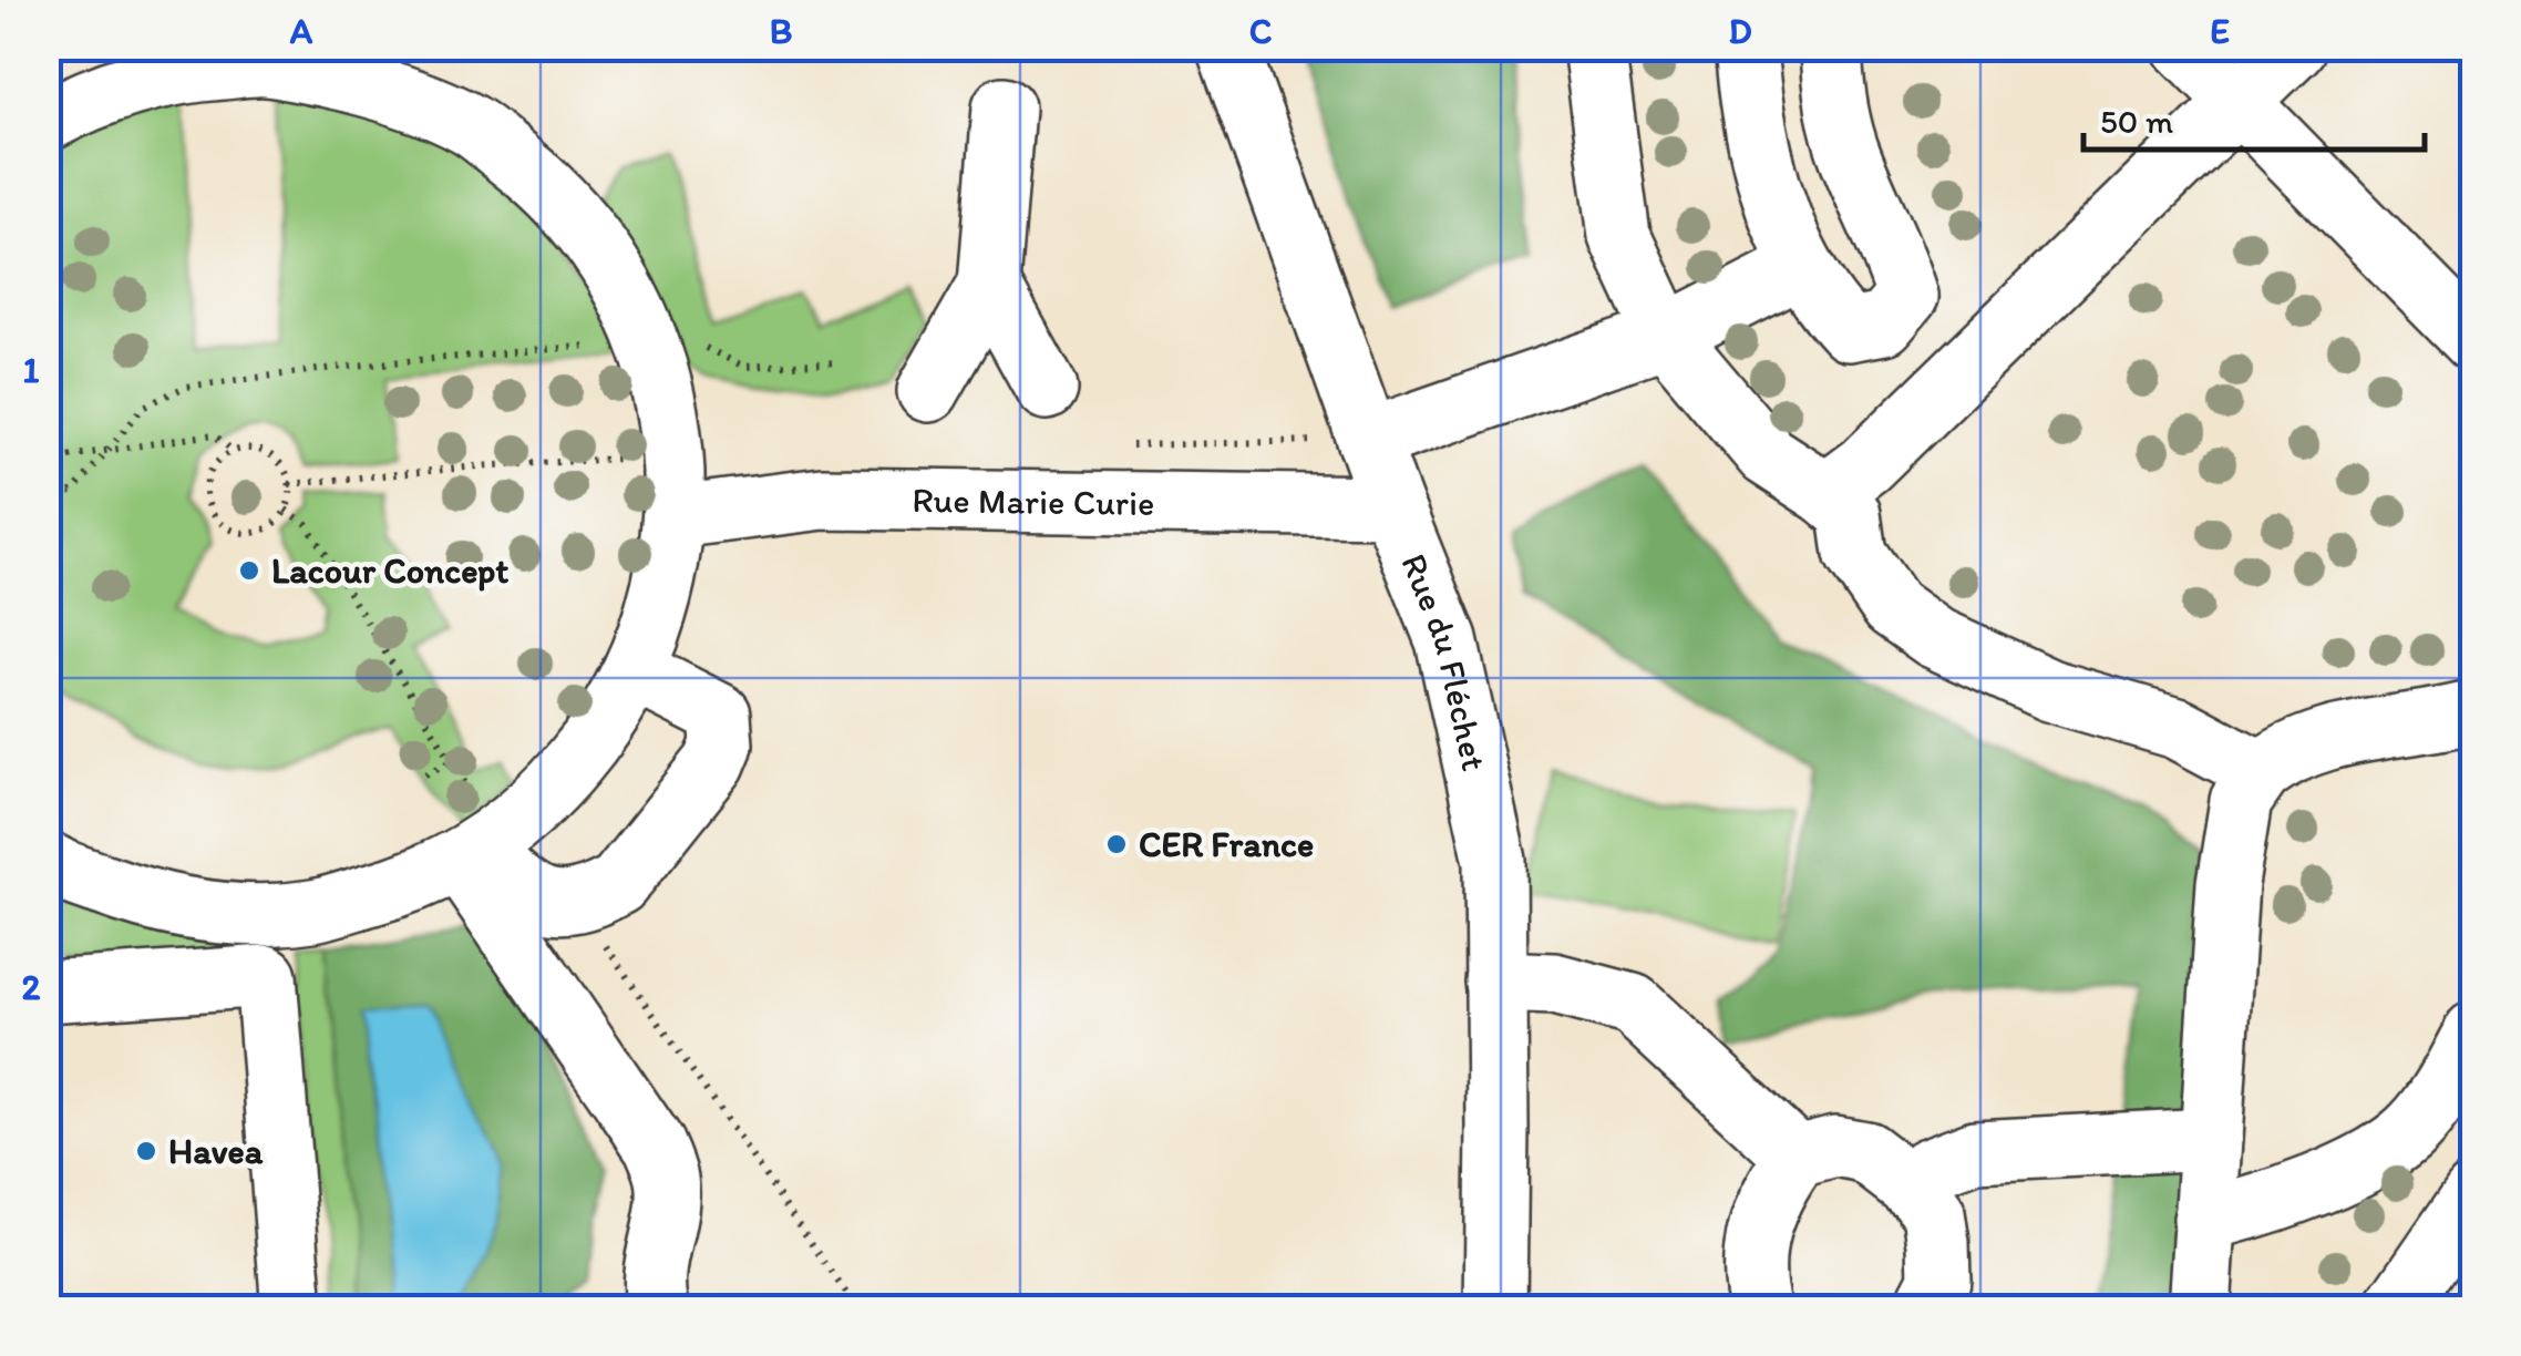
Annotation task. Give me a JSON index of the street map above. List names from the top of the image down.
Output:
{
  "streets": {
    "street": ["Rue Marie Curie", "Rue du Fléchet"]
  },
  "crossings": [
    ["Rue Marie Curie", "Rue du Fléchet"]
  ],
  "places": ["Lacour Concept", "CER France", "Havea"],
  "scale_bar": "50 m",
  "grid": {
    "columns": [
      "A",
      "B",
      "C",
      "D",
      "E"
    ],
    "rows": ["1", "2"]
  }
}
